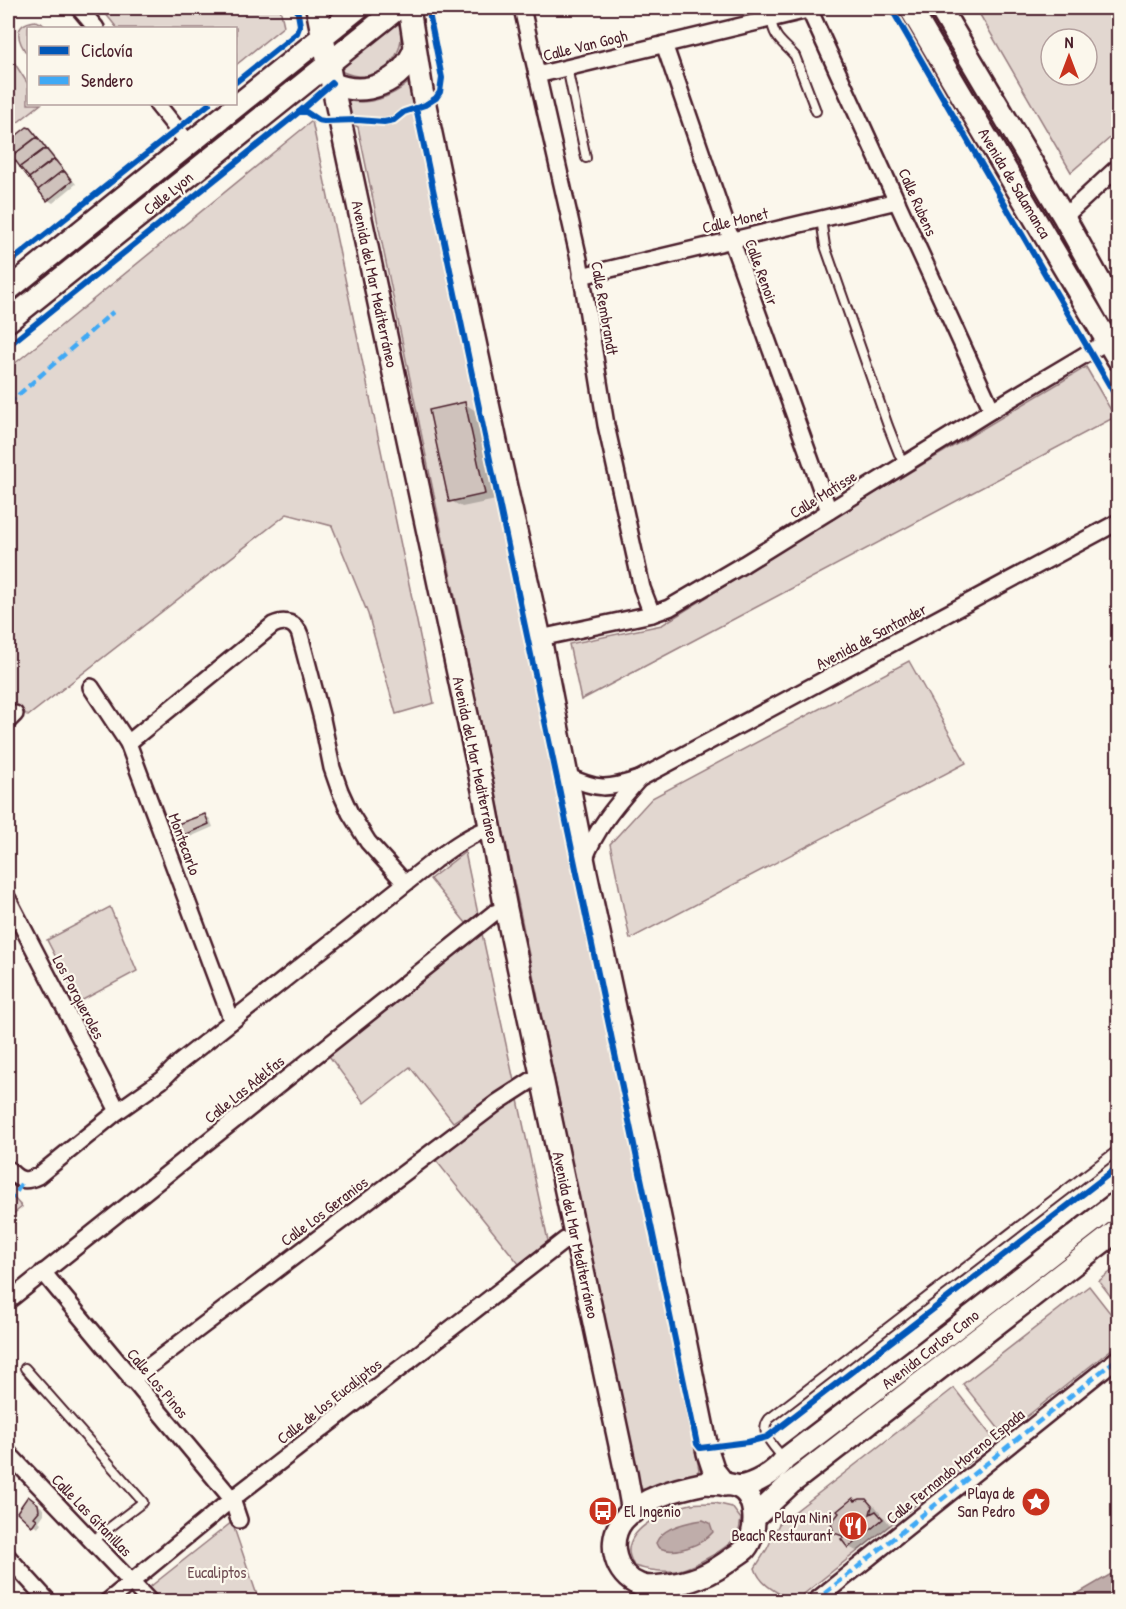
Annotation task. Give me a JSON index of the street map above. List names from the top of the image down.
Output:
{
  "streets": {
    "street": [
      "Calle Van Gogh",
      "Avenida de Salamanca",
      "Calle Lyon",
      "Calle Rubens",
      "Calle Monet",
      "Calle Renoir",
      "Avenida del Mar Mediterráneo",
      "Calle Rembrandt",
      "Calle Matisse",
      "Avenida de Santander",
      "Montecarlo",
      "Los Porqueroles",
      "Calle Las Adelfas",
      "Calle Los Geranios",
      "Avenida Carlos Cano",
      "Calle Los Pinos",
      "Calle de los Eucaliptos",
      "Calle Fernando Moreno Espada",
      "Calle Las Gitanillas"
    ]
  },
  "crossings": [
    ["Calle Van Gogh", "Calle Rubens"],
    ["Calle Van Gogh", "Calle Renoir"],
    ["Calle Van Gogh", "Calle Rembrandt"],
    ["Avenida de Salamanca", "Calle Matisse"],
    ["Calle Lyon", "Avenida del Mar Mediterráneo"],
    ["Calle Rubens", "Calle Monet"],
    ["Calle Rubens", "Calle Matisse"],
    ["Calle Monet", "Calle Renoir"],
    ["Calle Monet", "Calle Rembrandt"],
    ["Calle Renoir", "Calle Matisse"],
    ["Avenida del Mar Mediterráneo", "Calle Las Adelfas"],
    ["Avenida del Mar Mediterráneo", "Calle Los Geranios"],
    ["Avenida del Mar Mediterráneo", "Avenida Carlos Cano"],
    ["Avenida del Mar Mediterráneo", "Calle de los Eucaliptos"],
    ["Calle Rembrandt", "Calle Matisse"],
    ["Calle Las Adelfas", "Calle Los Pinos"],
    ["Calle Los Geranios", "Calle Los Pinos"],
    ["Calle Los Pinos", "Calle de los Eucaliptos"],
    ["Calle de los Eucaliptos", "Calle Las Gitanillas"]
  ],
  "parks": ["Eucaliptos"],
  "places": {
    "place": ["Playa de San Pedro"],
    "bus stop": ["El Ingenio"],
    "restaurant": ["Playa Nini Beach Restaurant"]
  },
  "legend": ["Ciclovía", "Sendero"],
  "north": "top"
}
